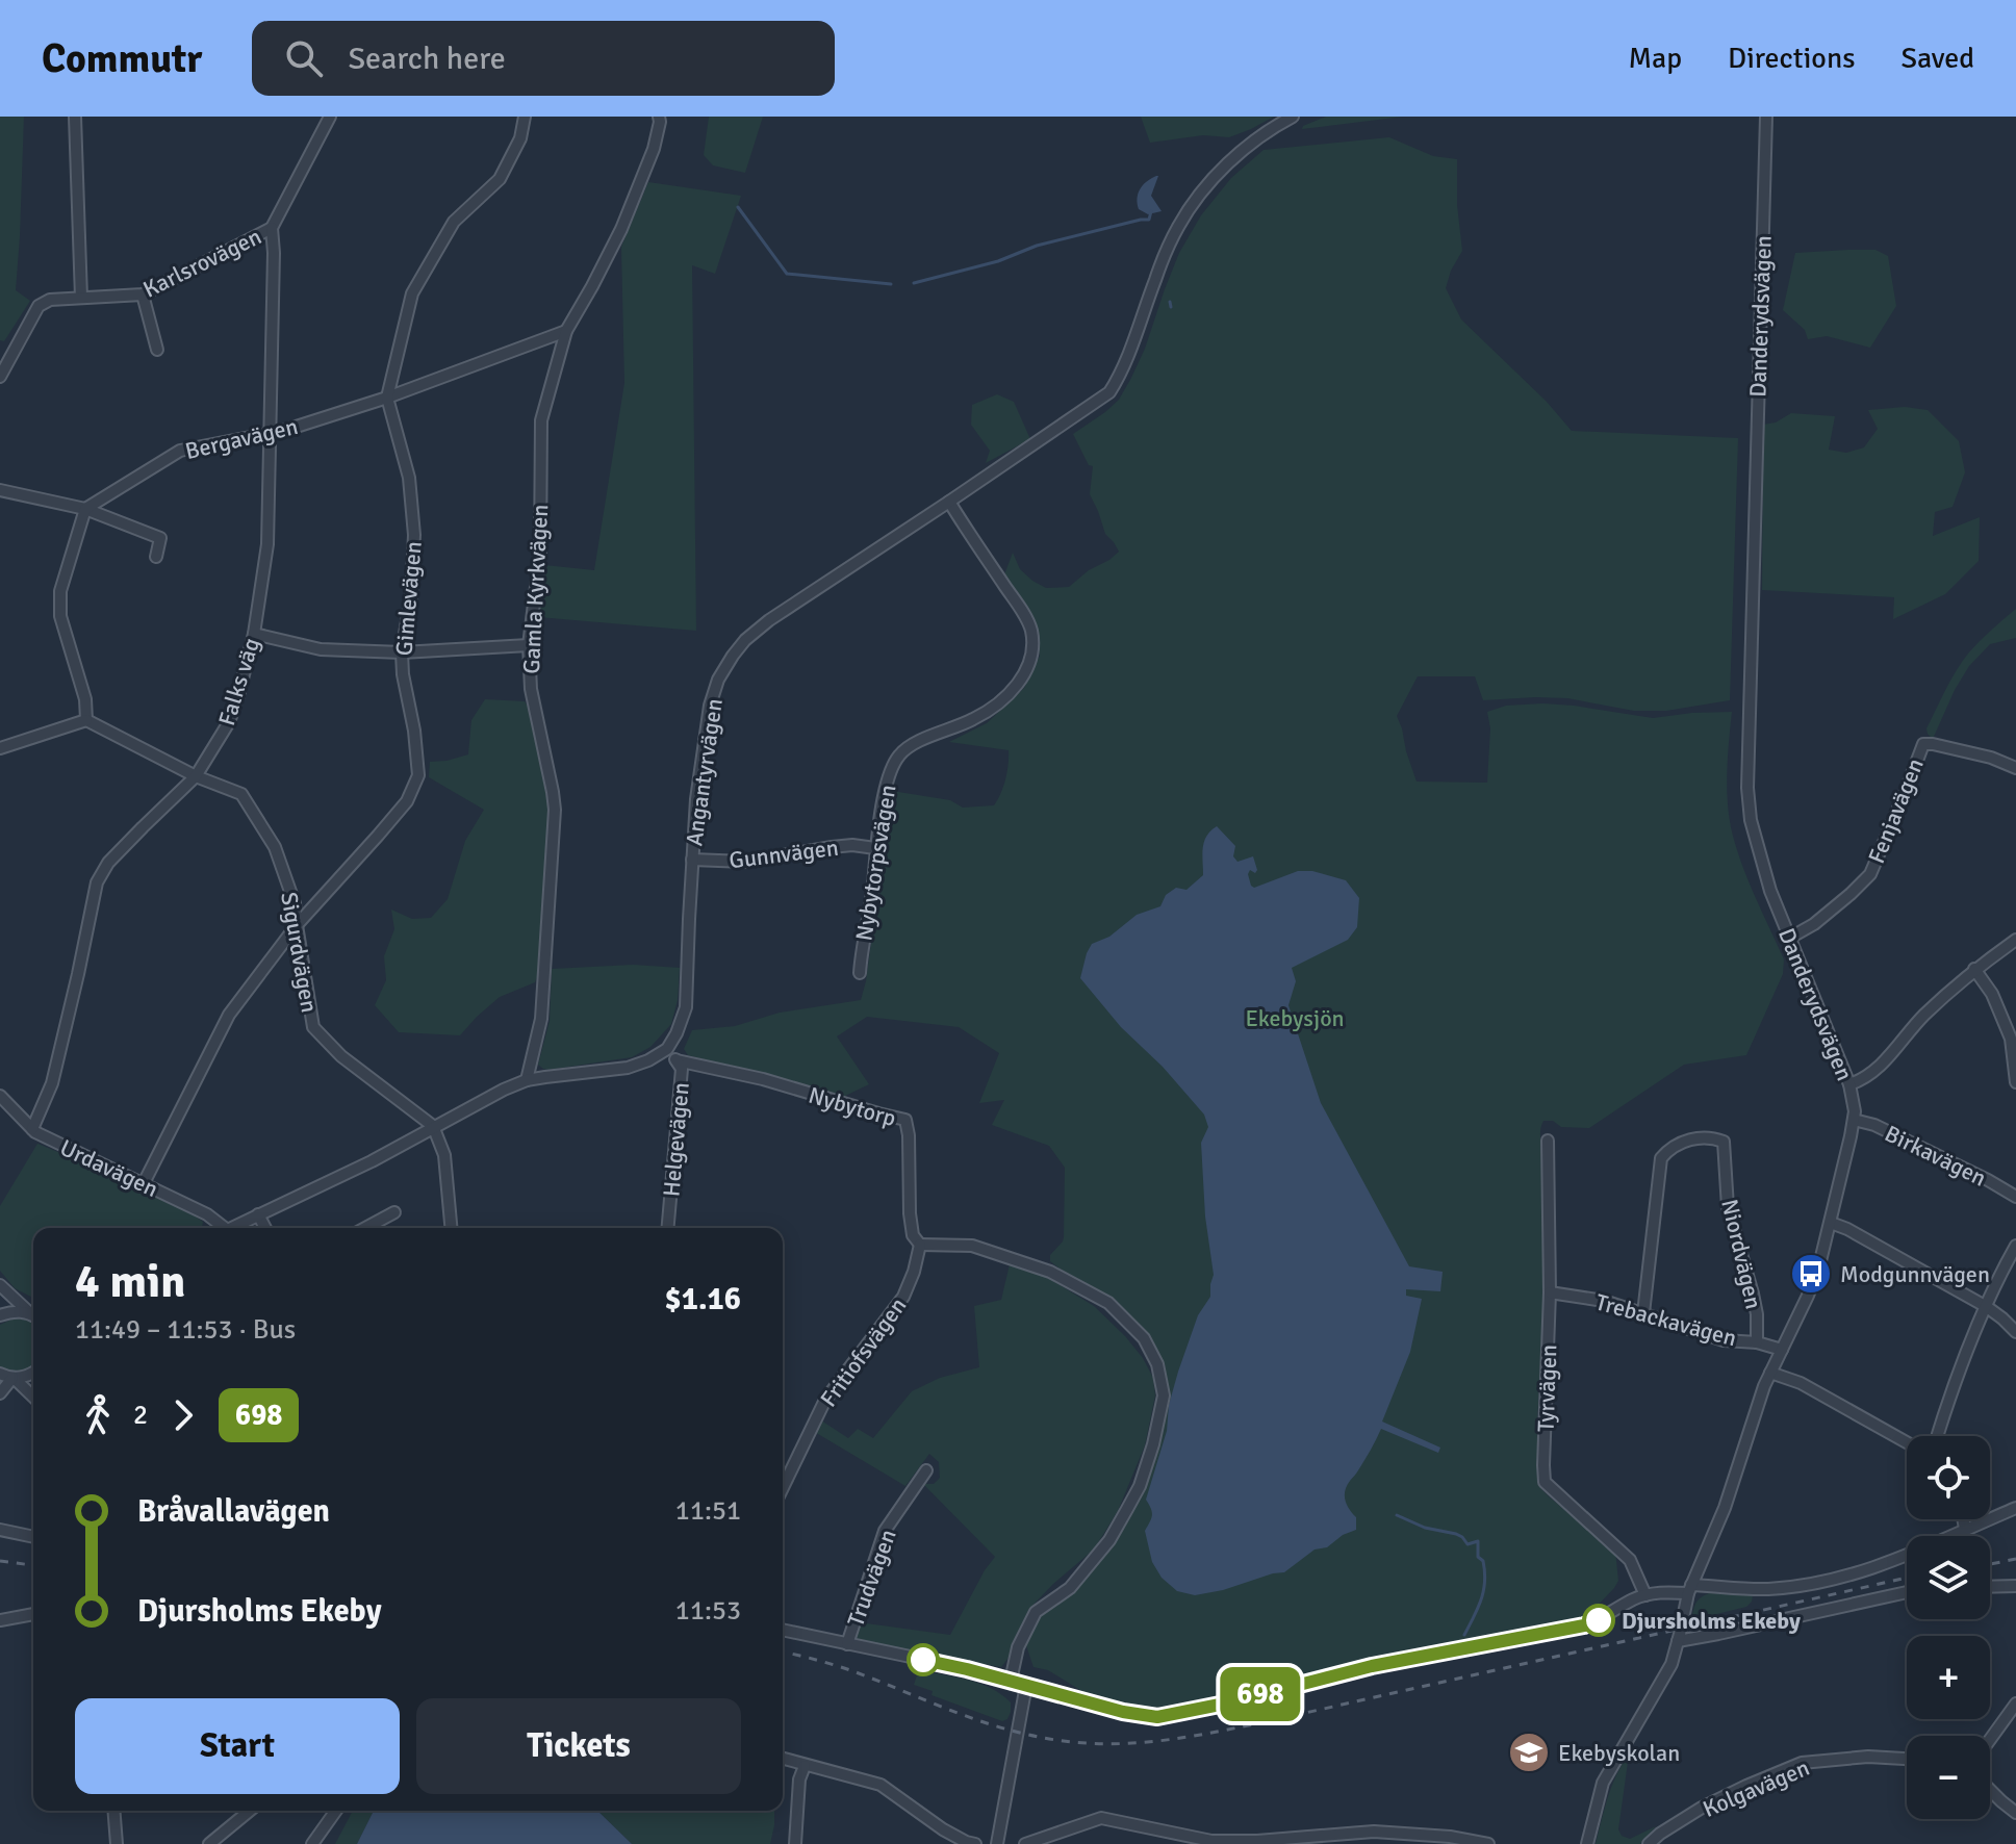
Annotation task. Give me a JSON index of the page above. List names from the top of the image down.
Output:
{
  "streets": {
    "street": [
      "Karlsrovägen",
      "Danderydsvägen",
      "Bergavägen",
      "Gamla Kyrkvägen",
      "Gimlevägen",
      "Falks väg",
      "Angantyrvägen",
      "Fenjavägen",
      "Gunnvägen",
      "Nybytorpsvägen",
      "Sigurdvägen",
      "Nybytorp",
      "Helgevägen",
      "Birkavägen",
      "Urdavägen",
      "Niordvägen",
      "Trebackavägen",
      "Fritiofsvägen",
      "Tyrvägen",
      "Trudvägen",
      "Kolgavägen"
    ]
  },
  "crossings": [
    ["Karlsrovägen", "Falks väg"],
    ["Danderydsvägen", "Fenjavägen"],
    ["Danderydsvägen", "Birkavägen"],
    ["Danderydsvägen", "Trebackavägen"],
    ["Bergavägen", "Gamla Kyrkvägen"],
    ["Bergavägen", "Gimlevägen"],
    ["Bergavägen", "Falks väg"],
    ["Gimlevägen", "Sigurdvägen"],
    ["Gimlevägen", "Urdavägen"],
    ["Falks väg", "Sigurdvägen"],
    ["Falks väg", "Urdavägen"],
    ["Angantyrvägen", "Gunnvägen"],
    ["Angantyrvägen", "Nybytorpsvägen"],
    ["Angantyrvägen", "Helgevägen"],
    ["Gunnvägen", "Nybytorpsvägen"],
    ["Nybytorp", "Helgevägen"],
    ["Nybytorp", "Fritiofsvägen"],
    ["Niordvägen", "Trebackavägen"],
    ["Trebackavägen", "Tyrvägen"]
  ],
  "parks": ["Ekebysjön"],
  "places": {
    "bus stop": ["Modgunnvägen"],
    "other": ["Djursholms Ekeby"],
    "school or university": ["Ekebyskolan"]
  },
  "lines": ["bus line 698"],
  "page": {
    "header": "Commutr",
    "search": "Search here",
    "nav": ["Map", "Directions", "Saved"],
    "on_map": "698",
    "heading": ["4 min", "11:49 – 11:53 · Bus", "$1.16"],
    "legs": ["2", "698"],
    "map_buttons": ["+", "−"],
    "list": [
      {
        "name": "Bråvallavägen",
        "value": "11:51"
      },
      {
        "name": "Djursholms Ekeby",
        "value": "11:53"
      }
    ],
    "buttons": ["Start", "Tickets"]
  }
}
